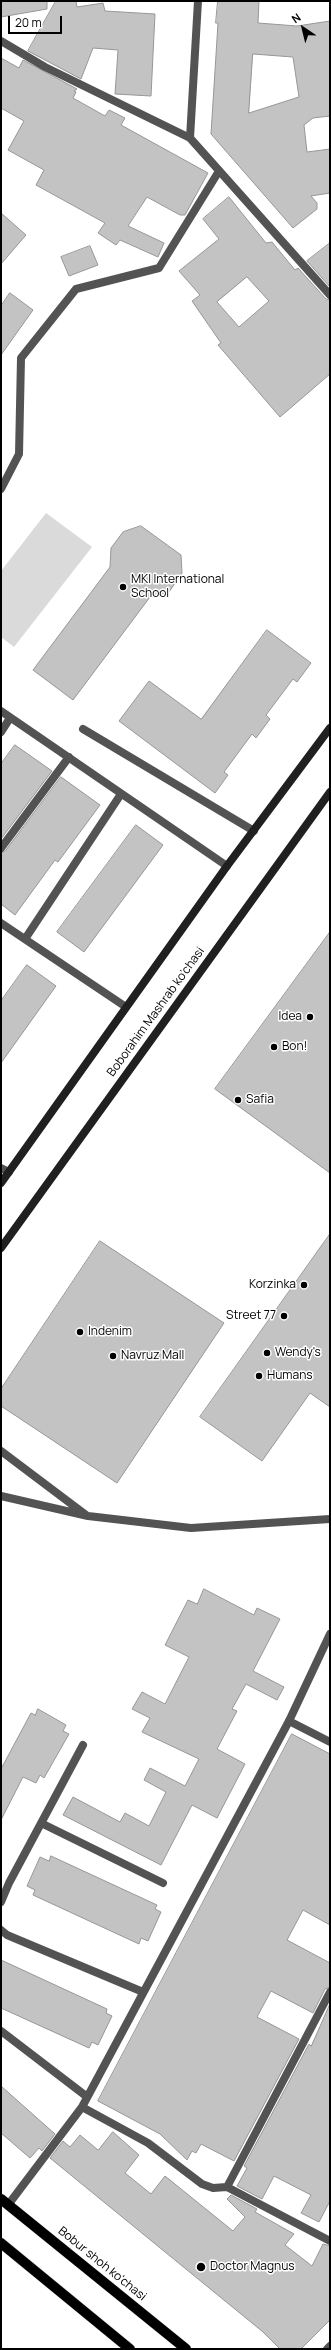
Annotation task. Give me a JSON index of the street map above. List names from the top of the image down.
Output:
{
  "streets": {
    "main road": ["Boborahim Mashrab ko'chasi", "Bobur shoh ko'chasi"]
  },
  "places": [
    "MKI International School",
    "Idea",
    "Bon!",
    "Safia",
    "Korzinka",
    "Street 77",
    "Indenim",
    "Wendy's",
    "Navruz Mall",
    "Humans",
    "Doctor Magnus"
  ],
  "scale_bar": "20 m",
  "north": "top left"
}
